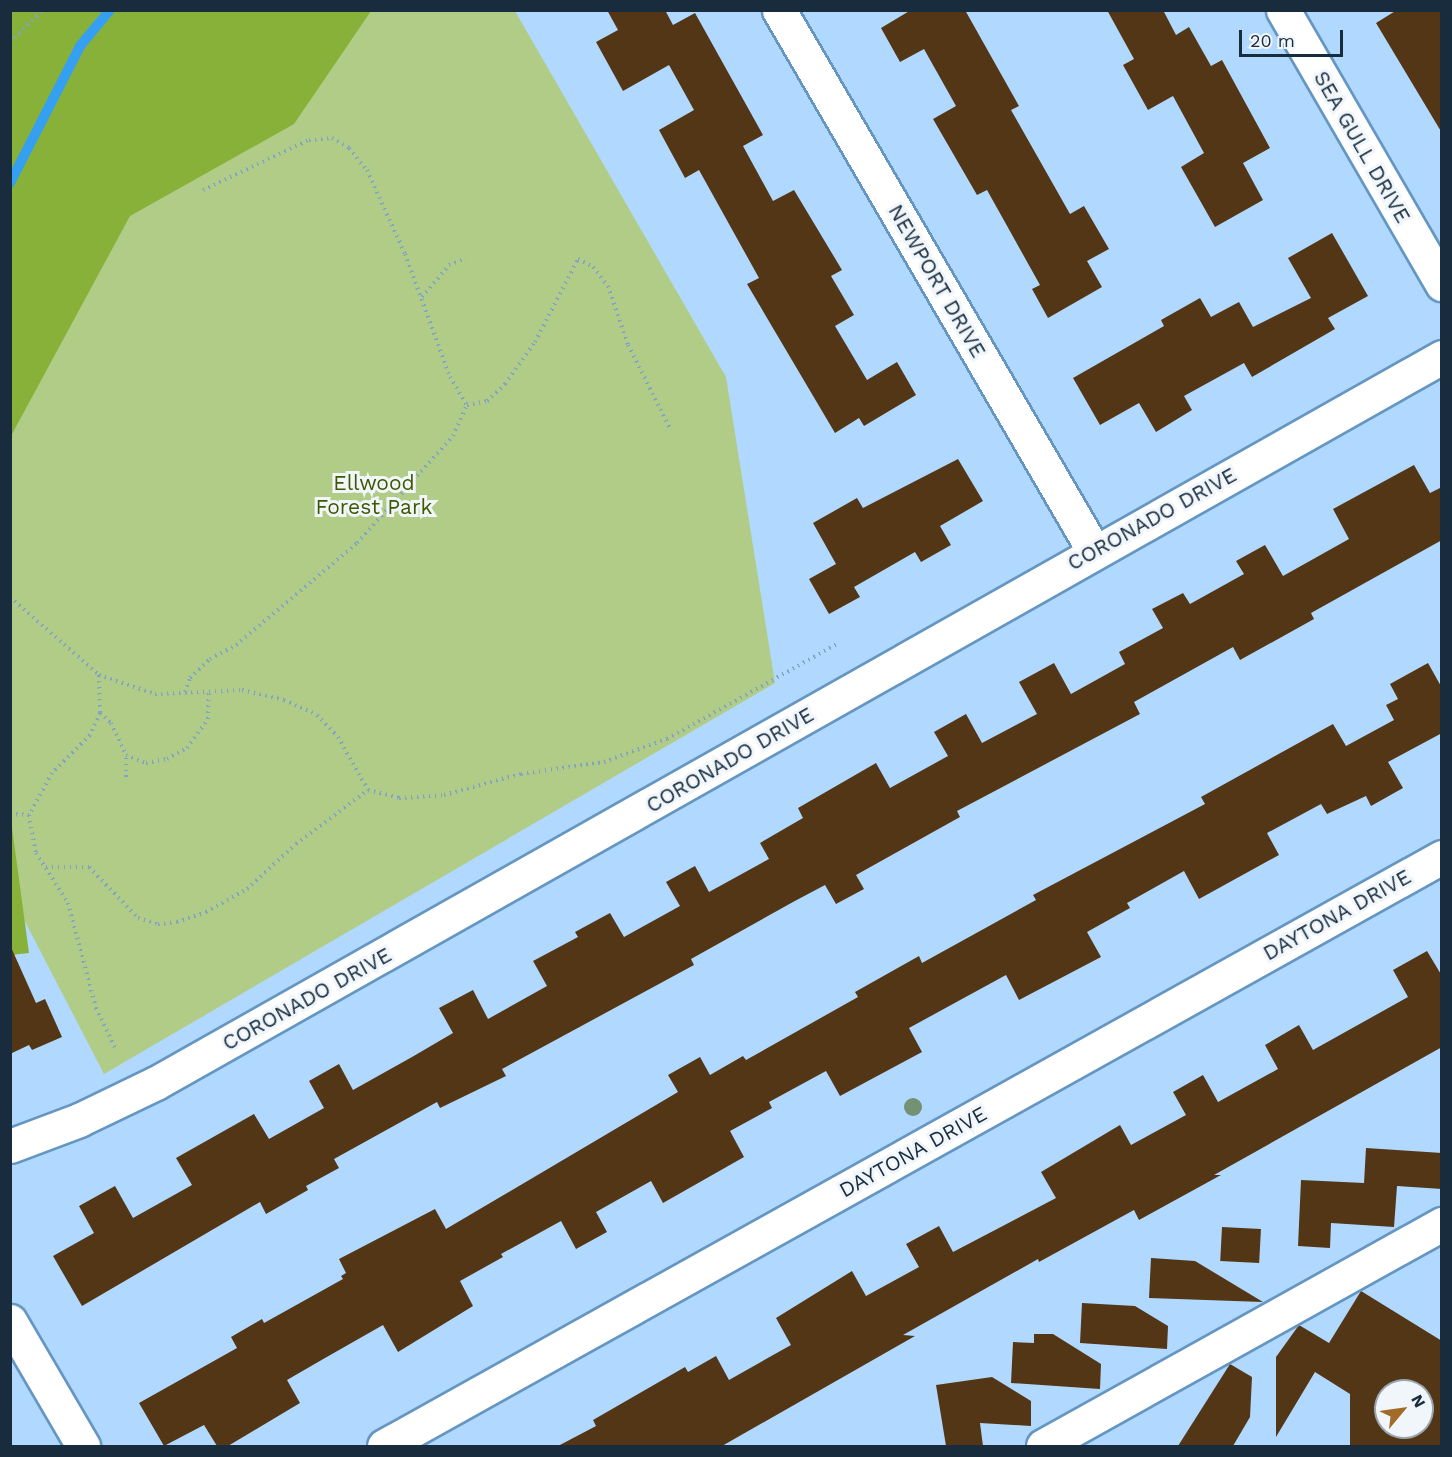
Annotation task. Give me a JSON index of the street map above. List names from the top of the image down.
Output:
{
  "streets": {
    "street": [
      "SEA GULL DRIVE",
      "NEWPORT DRIVE",
      "CORONADO DRIVE",
      "DAYTONA DRIVE"
    ]
  },
  "crossings": [
    ["NEWPORT DRIVE", "CORONADO DRIVE"]
  ],
  "parks": ["Ellwood Forest Park"],
  "scale_bar": "20 m",
  "north": "top right"
}
